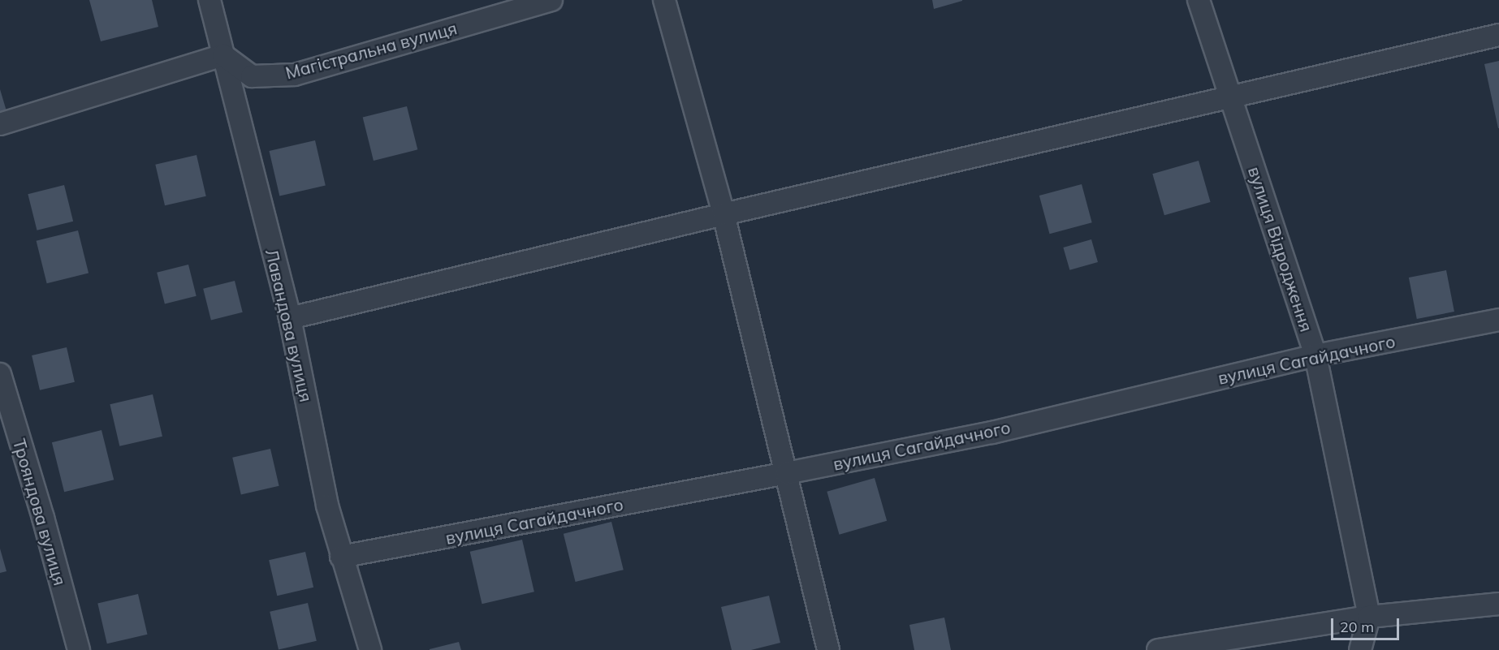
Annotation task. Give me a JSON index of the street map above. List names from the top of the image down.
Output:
{
  "streets": {
    "street": [
      "Магістральна вулиця",
      "вулиця Відродження",
      "Лавандова вулиця",
      "вулиця Сагайдачного",
      "Трояндова вулиця"
    ]
  },
  "crossings": [
    ["Магістральна вулиця", "Лавандова вулиця"],
    ["вулиця Відродження", "вулиця Сагайдачного"],
    ["Лавандова вулиця", "вулиця Сагайдачного"]
  ],
  "scale_bar": "20 m"
}
